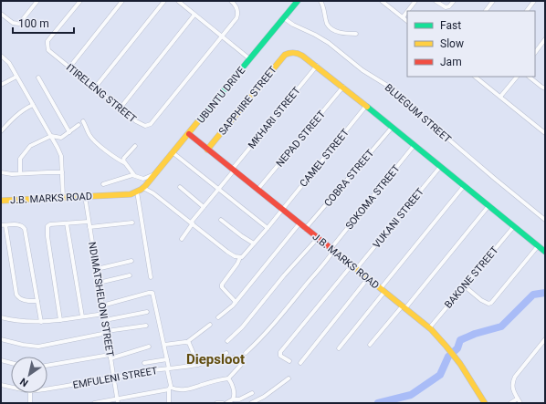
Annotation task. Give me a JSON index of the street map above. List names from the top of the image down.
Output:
{
  "streets": {
    "street": [
      "ITIRELENG STREET",
      "UBUNTU DRIVE",
      "SAPPHIRE STREET",
      "BLUEGUM STREET",
      "MKHARI STREET",
      "NEPAD STREET",
      "CAMEL STREET",
      "COBRA STREET",
      "SOKOMA STREET",
      "J.B. MARKS ROAD",
      "VUKANI STREET",
      "BAKONE STREET",
      "NDIMATSHELONI STREET",
      "EMFULENI STREET"
    ]
  },
  "crossings": [
    ["UBUNTU DRIVE", "BLUEGUM STREET"],
    ["UBUNTU DRIVE", "J.B. MARKS ROAD"],
    ["SAPPHIRE STREET", "MKHARI STREET"],
    ["SAPPHIRE STREET", "J.B. MARKS ROAD"],
    ["MKHARI STREET", "J.B. MARKS ROAD"],
    ["NEPAD STREET", "J.B. MARKS ROAD"],
    ["CAMEL STREET", "J.B. MARKS ROAD"],
    ["COBRA STREET", "J.B. MARKS ROAD"],
    ["SOKOMA STREET", "J.B. MARKS ROAD"],
    ["J.B. MARKS ROAD", "VUKANI STREET"],
    ["J.B. MARKS ROAD", "BAKONE STREET"],
    ["J.B. MARKS ROAD", "NDIMATSHELONI STREET"],
    ["NDIMATSHELONI STREET", "EMFULENI STREET"]
  ],
  "districts": ["Diepsloot"],
  "legend": ["Fast", "Slow", "Jam"],
  "scale_bar": "100 m",
  "north": "bottom left"
}
